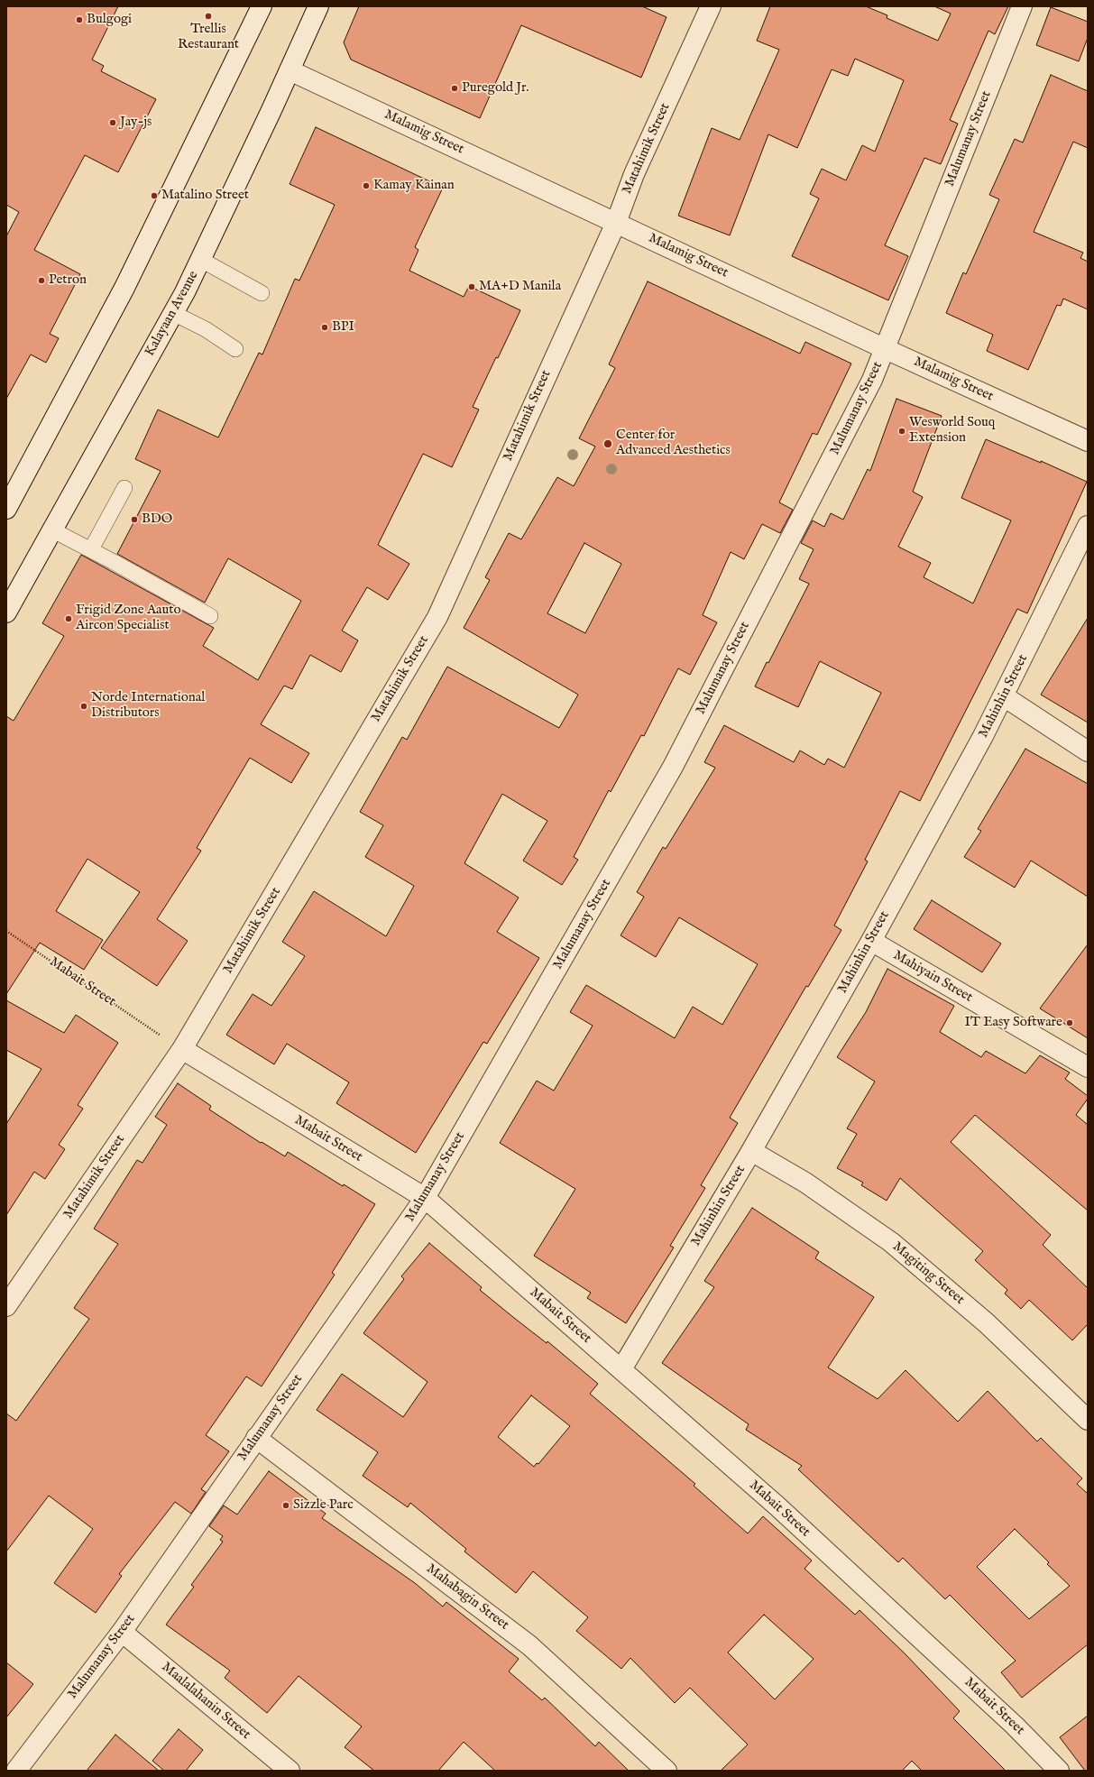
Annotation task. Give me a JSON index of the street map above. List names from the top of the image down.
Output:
{
  "streets": {
    "street": [
      "Malamig Street",
      "Malumanay Street",
      "Matahimik Street",
      "Kalayaan Avenue",
      "Mahinhin Street",
      "Mahiyain Street",
      "Mabait Street",
      "Magiting Street",
      "Mahabagin Street",
      "Maalalahanin Street"
    ]
  },
  "crossings": [
    ["Malamig Street", "Malumanay Street"],
    ["Malamig Street", "Matahimik Street"],
    ["Malamig Street", "Kalayaan Avenue"],
    ["Malumanay Street", "Mabait Street"],
    ["Malumanay Street", "Mahabagin Street"],
    ["Malumanay Street", "Maalalahanin Street"],
    ["Matahimik Street", "Mabait Street"],
    ["Mahinhin Street", "Mahiyain Street"],
    ["Mahinhin Street", "Mabait Street"],
    ["Mahinhin Street", "Magiting Street"]
  ],
  "places": [
    "Trellis Restaurant",
    "Bulgogi",
    "Puregold Jr.",
    "Jay-js",
    "Kamay Kainan",
    "Matalino Street",
    "Petron",
    "MA+D Manila",
    "BPI",
    "Wesworld Souq Extension",
    "Center for Advanced Aesthetics",
    "BDO",
    "Frigid Zone Aauto Aircon Specialist",
    "Norde International Distributors",
    "IT Easy Software",
    "Sizzle Parc"
  ]
}
